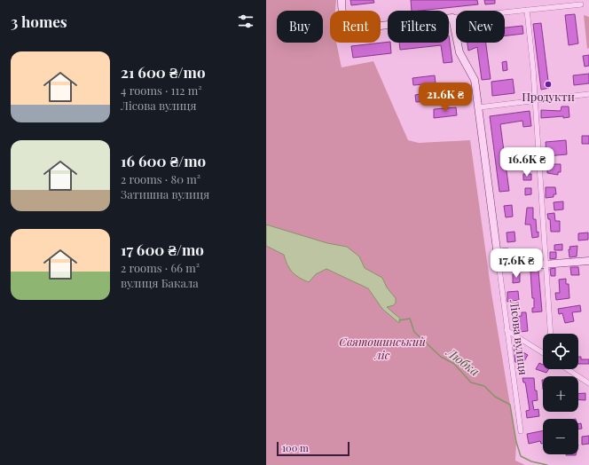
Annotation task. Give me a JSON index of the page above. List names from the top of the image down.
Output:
{
  "streets": {
    "street": ["Лісова вулиця"]
  },
  "water": ["Любка"],
  "parks": ["Святошинський ліс"],
  "places": ["Продукти"],
  "scale_bar": "100 m",
  "page": {
    "heading": "3 homes",
    "chip": [
      "Buy",
      "Rent",
      "Filters",
      "New"
    ],
    "list": [
      {
        "name": "21 600 ₴/mo",
        "note": "4 rooms · 112 m² · Лісова вулиця"
      },
      {
        "name": "16 600 ₴/mo",
        "note": "2 rooms · 80 m² · Затишна вулиця"
      },
      {
        "name": "17 600 ₴/mo",
        "note": "2 rooms · 66 m² · вулиця Бакала"
      }
    ],
    "price": ["21.6K ₴", "16.6K ₴", "17.6K ₴"],
    "map_buttons": ["+", "−"],
    "scale": "100 m"
  }
}
